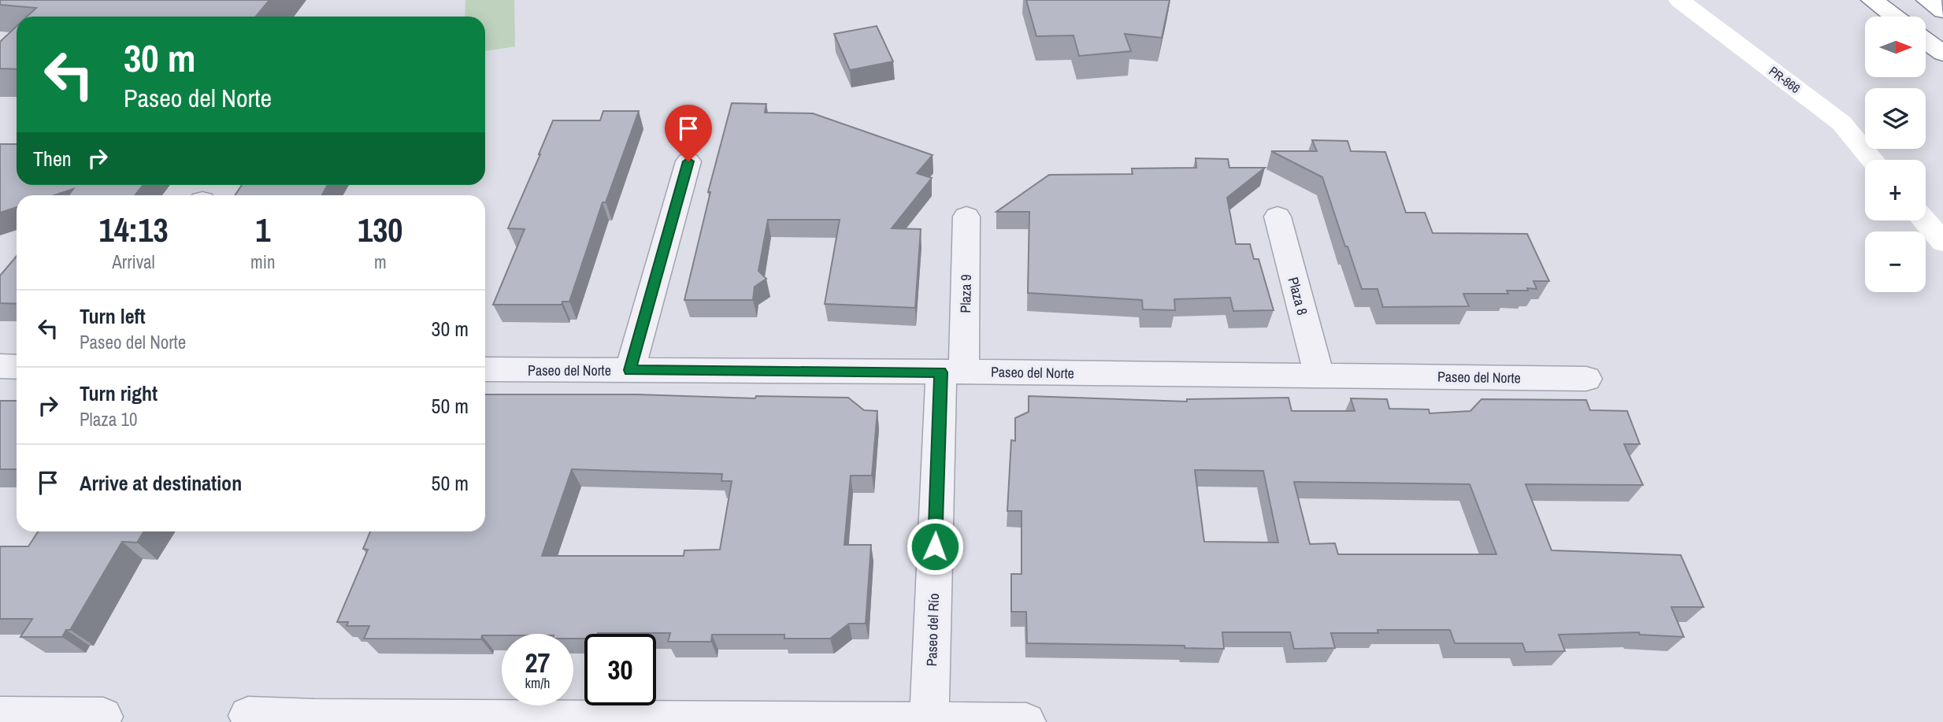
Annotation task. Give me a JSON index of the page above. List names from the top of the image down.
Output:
{
  "streets": {
    "main road": ["PR-866"],
    "street": [
      "Plaza 9",
      "Plaza 8",
      "Paseo del Norte",
      "Paseo del Río"
    ]
  },
  "crossings": [
    ["Plaza 9", "Paseo del Norte"],
    ["Plaza 9", "Paseo del Río"],
    ["Plaza 8", "Paseo del Norte"],
    ["Paseo del Norte", "Paseo del Río"]
  ],
  "north": "right",
  "page": {
    "map_buttons": ["+", "−"],
    "turn": ["30 m", "Paseo del Norte"],
    "then": "Then",
    "eta": [
      "14:13",
      "Arrival",
      "1",
      "min",
      "130",
      "m"
    ],
    "list": [
      {
        "name": "Turn left",
        "note": "Paseo del Norte",
        "value": "30 m"
      },
      {
        "name": "Turn right",
        "note": "Plaza 10",
        "value": "50 m"
      },
      {
        "name": "Arrive at destination",
        "value": "50 m"
      }
    ],
    "speed": "27 km/h",
    "limit": "30"
  }
}
